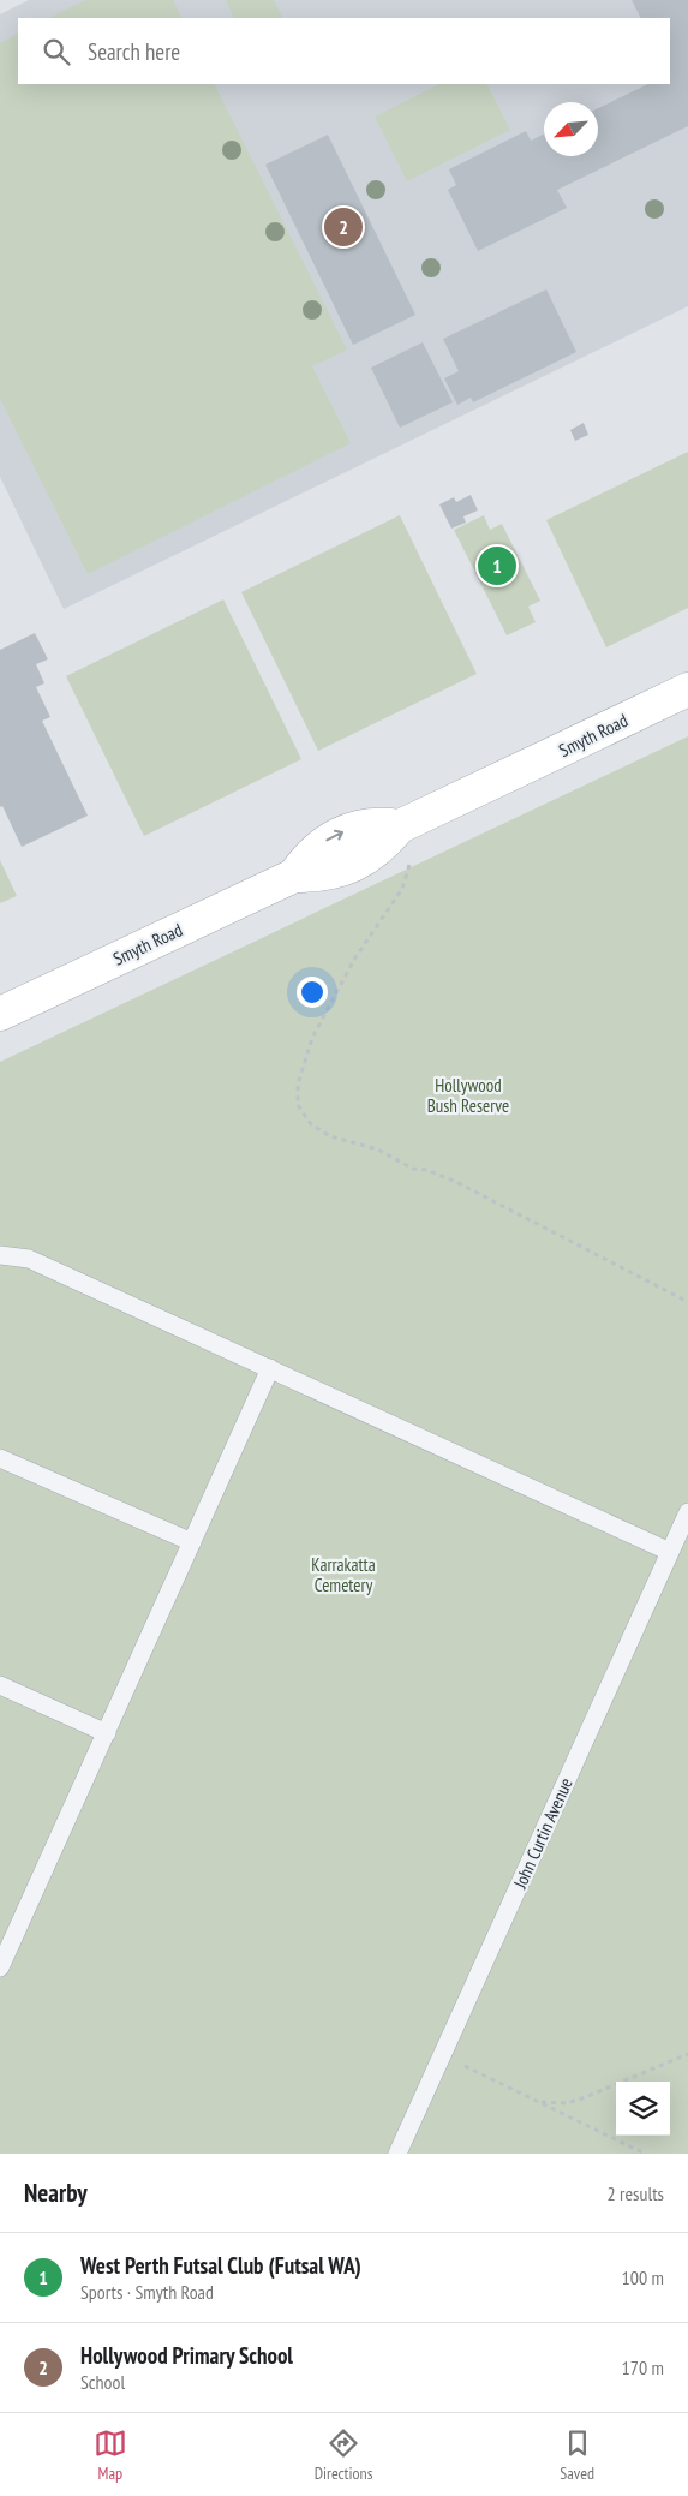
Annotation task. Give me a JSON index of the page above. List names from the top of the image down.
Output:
{
  "streets": {
    "main road": ["Smyth Road"],
    "lane": ["John Curtin Avenue"]
  },
  "parks": ["Hollywood Bush Reserve", "Karrakatta Cemetery"],
  "north": "bottom left",
  "page": {
    "search": "Search here",
    "pins": ["2", "1"],
    "heading": ["Nearby", "2 results"],
    "list": [
      {
        "mark": "1",
        "name": "West Perth Futsal Club (Futsal WA)",
        "note": "Sports · Smyth Road",
        "value": "100 m"
      },
      {
        "mark": "2",
        "name": "Hollywood Primary School",
        "note": "School",
        "value": "170 m"
      }
    ],
    "nav": ["Map", "Directions", "Saved"]
  }
}
